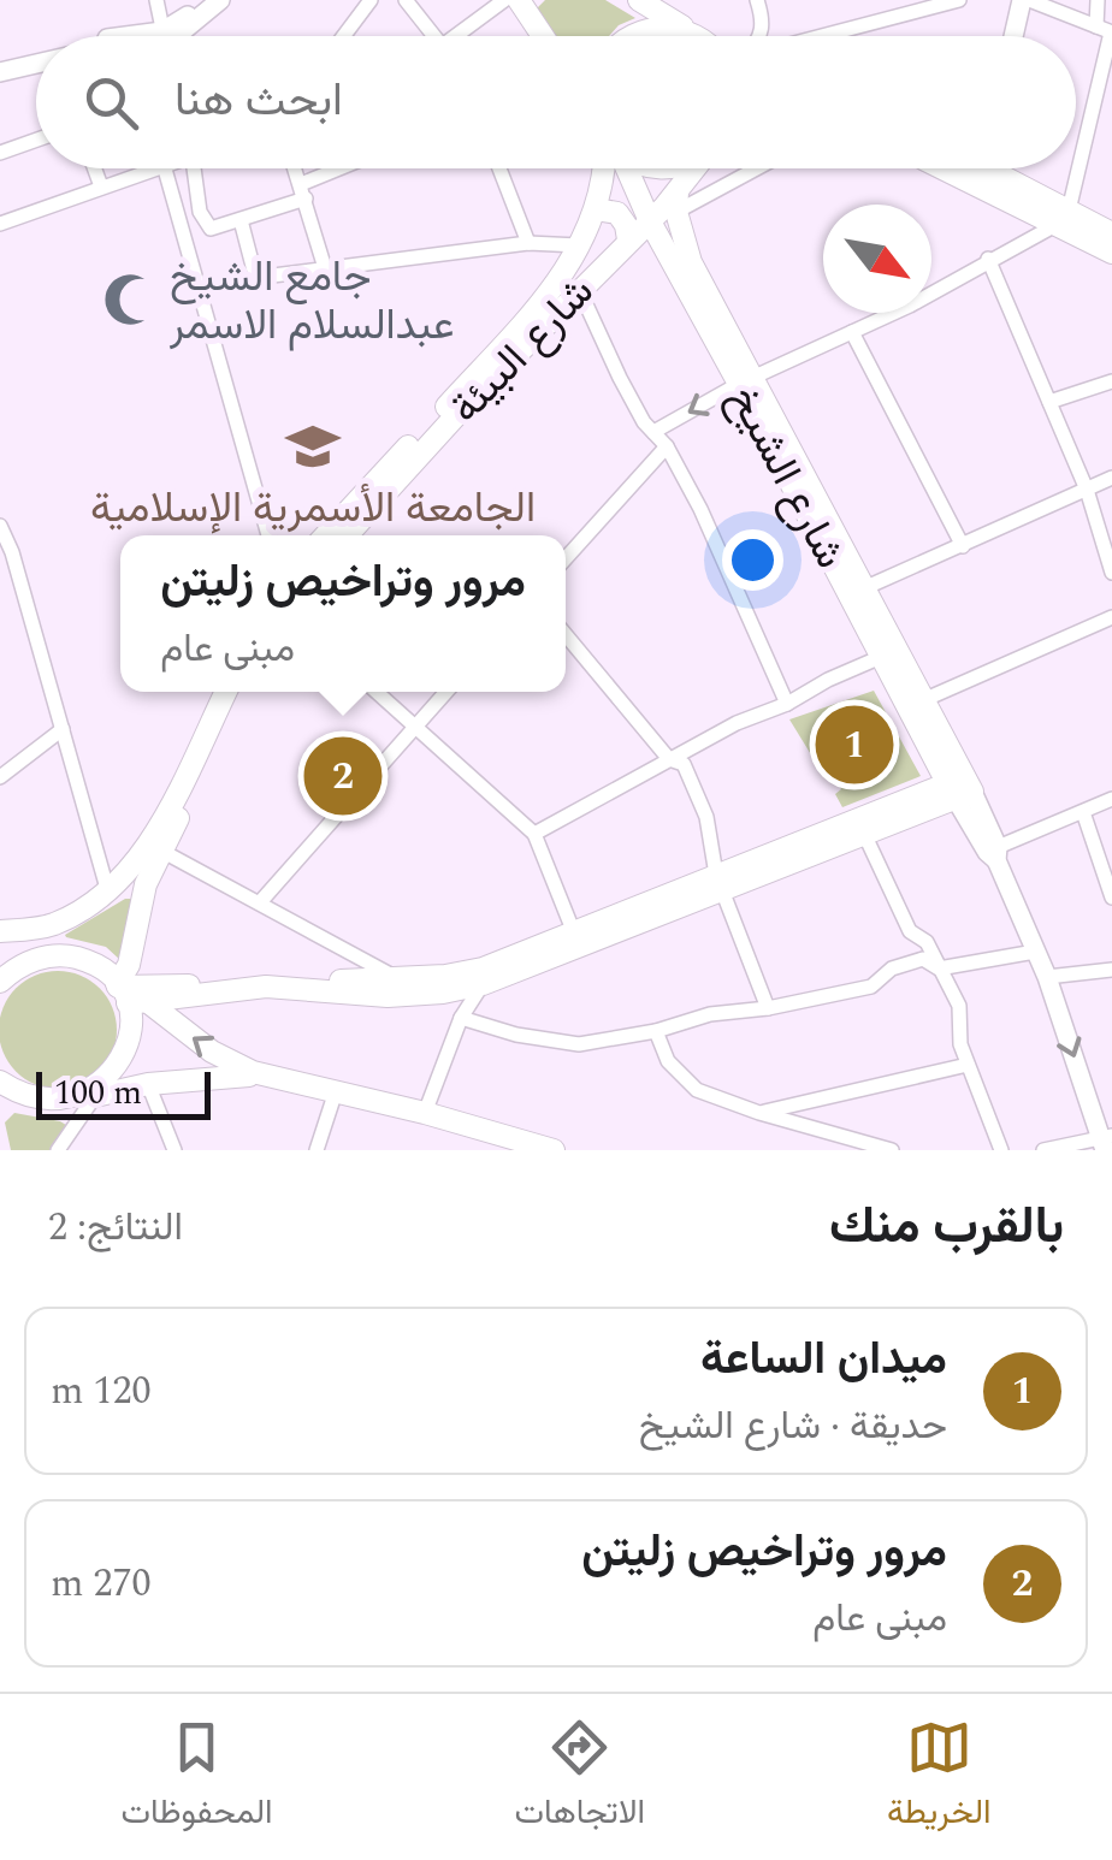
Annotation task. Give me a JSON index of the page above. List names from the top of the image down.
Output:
{
  "streets": {
    "main road": ["شارع البيئة", "شارع الشيخ"]
  },
  "crossings": [
    ["شارع البيئة", "شارع الشيخ"]
  ],
  "places": {
    "mosque": ["جامع الشيخ عبدالسلام الاسمر"],
    "school or university": ["الجامعة الأسمرية الإسلامية"]
  },
  "scale_bar": "100 m",
  "north": "bottom right",
  "page": {
    "search": "ابحث هنا",
    "popup": ["مرور وتراخيص زليتن", "مبنى عام"],
    "pins": ["1", "2"],
    "scale": "100 m",
    "heading": ["بالقرب منك", "النتائج: 2"],
    "list": [
      {
        "mark": "1",
        "name": "ميدان الساعة",
        "note": "حديقة · شارع الشيخ",
        "value": "120 m"
      },
      {
        "mark": "2",
        "name": "مرور وتراخيص زليتن",
        "note": "مبنى عام",
        "value": "270 m"
      }
    ],
    "nav": ["الخريطة", "الاتجاهات", "المحفوظات"]
  }
}
